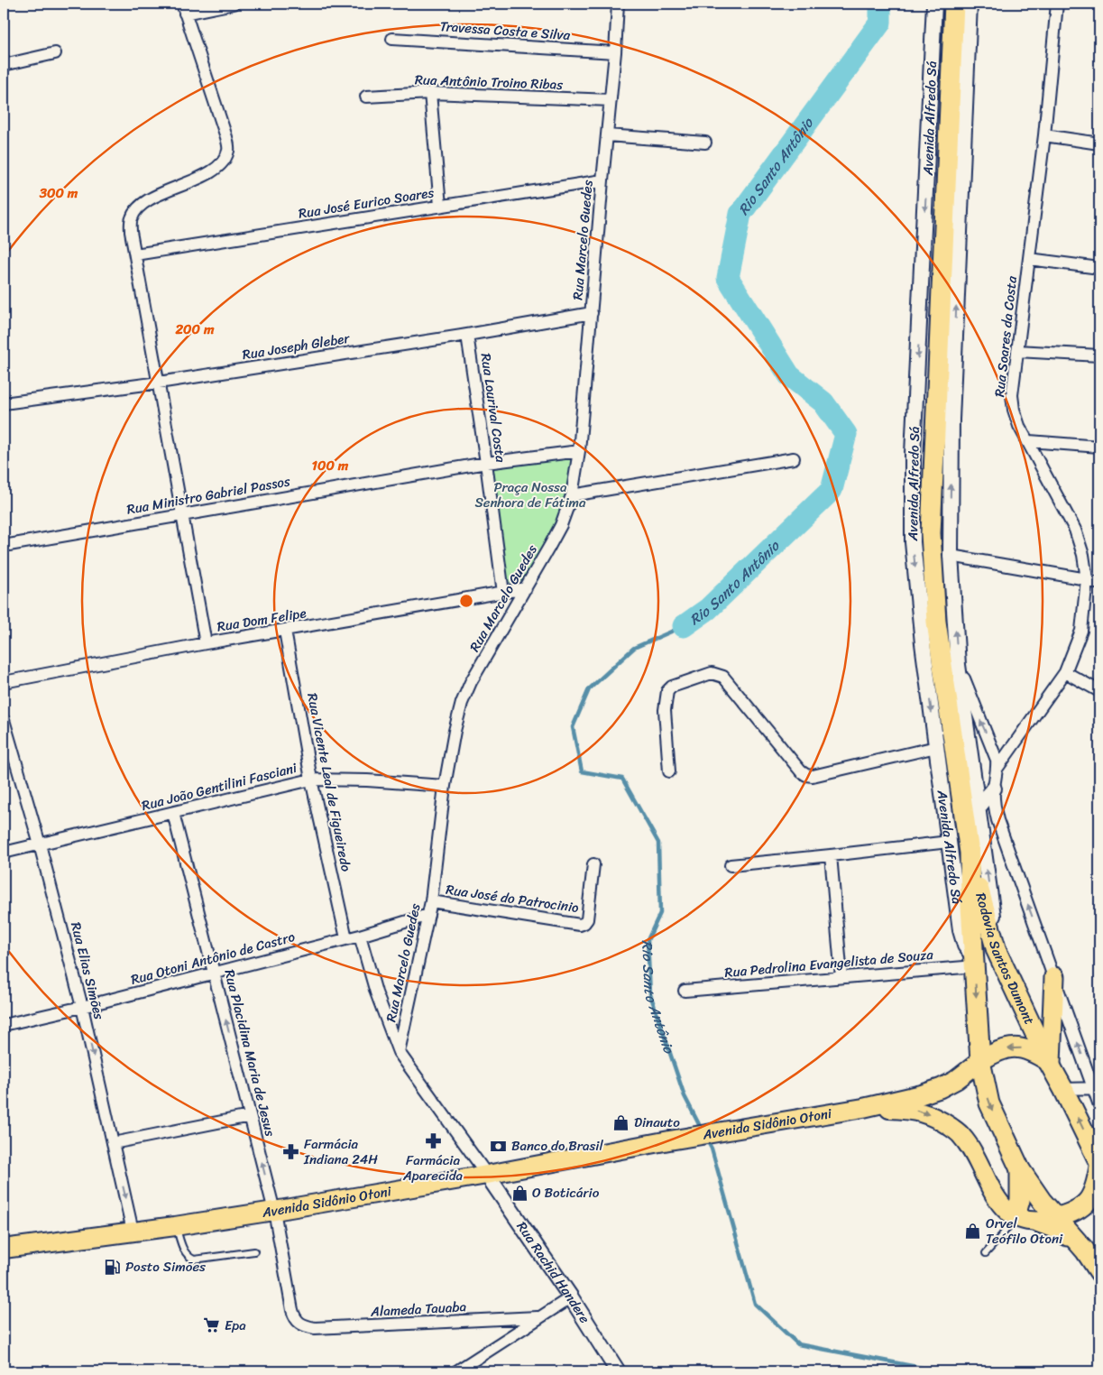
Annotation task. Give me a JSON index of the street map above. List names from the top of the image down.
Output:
{
  "streets": {
    "highway": ["Avenida Alfredo Sá", "Rodovia Santos Dumont"],
    "main road": ["Avenida Sidônio Otoni"],
    "street": [
      "Travessa Costa e Silva",
      "Rua Antônio Troino Ribas",
      "Rua José Eurico Soares",
      "Rua Marcelo Guedes",
      "Rua Soares da Costa",
      "Rua Joseph Gleber",
      "Rua Lourival Costa",
      "Rua Ministro Gabriel Passos",
      "Rua Dom Felipe",
      "Rua Vicente Leal de Figueiredo",
      "Rua João Gentilini Fasciani",
      "Rua José do Patrocinio",
      "Rua Otoni Antônio de Castro",
      "Rua Pedrolina Evangelista de Souza",
      "Rua Elias Simões",
      "Rua Placidina Maria de Jesus",
      "Rua Rachid Handere",
      "Alameda Tauaba"
    ]
  },
  "crossings": [
    ["Travessa Costa e Silva", "Rua Marcelo Guedes"],
    ["Rua Antônio Troino Ribas", "Rua Marcelo Guedes"],
    ["Avenida Alfredo Sá", "Rodovia Santos Dumont"],
    ["Avenida Alfredo Sá", "Rua Pedrolina Evangelista de Souza"],
    ["Rua José Eurico Soares", "Rua Marcelo Guedes"],
    ["Rua Marcelo Guedes", "Rua Joseph Gleber"],
    ["Rua Marcelo Guedes", "Rua Ministro Gabriel Passos"],
    ["Rua Marcelo Guedes", "Rua Dom Felipe"],
    ["Rua Marcelo Guedes", "Rua João Gentilini Fasciani"],
    ["Rua Marcelo Guedes", "Rua José do Patrocinio"],
    ["Rua Marcelo Guedes", "Rua Otoni Antônio de Castro"],
    ["Rua Joseph Gleber", "Rua Lourival Costa"],
    ["Rua Lourival Costa", "Rua Ministro Gabriel Passos"],
    ["Rua Lourival Costa", "Rua Dom Felipe"],
    ["Rua Dom Felipe", "Rua Vicente Leal de Figueiredo"],
    ["Rua Vicente Leal de Figueiredo", "Rua João Gentilini Fasciani"],
    ["Rua Vicente Leal de Figueiredo", "Rua Otoni Antônio de Castro"],
    ["Rua João Gentilini Fasciani", "Rua Elias Simões"],
    ["Rua João Gentilini Fasciani", "Rua Placidina Maria de Jesus"],
    ["Rua Otoni Antônio de Castro", "Rua Elias Simões"],
    ["Rua Otoni Antônio de Castro", "Rua Placidina Maria de Jesus"],
    ["Rua Elias Simões", "Avenida Sidônio Otoni"],
    ["Rua Placidina Maria de Jesus", "Avenida Sidônio Otoni"],
    ["Rua Placidina Maria de Jesus", "Alameda Tauaba"],
    ["Avenida Sidônio Otoni", "Rua Rachid Handere"]
  ],
  "one_way": ["Rua Elias Simões", "Rua Placidina Maria de Jesus"],
  "water": ["Rio Santo Antônio"],
  "parks": ["Praça Nossa Senhora de Fátima"],
  "places": {
    "shop": ["Dinauto", "O Boticário", "Orvel Teófilo Otoni"],
    "pharmacy": ["Farmácia Aparecida", "Farmácia Indiana 24H"],
    "bank": ["Banco do Brasil"],
    "fuel station": ["Posto Simões"],
    "supermarket": ["Epa"]
  },
  "rings": ["300 m", "200 m", "100 m"]
}
